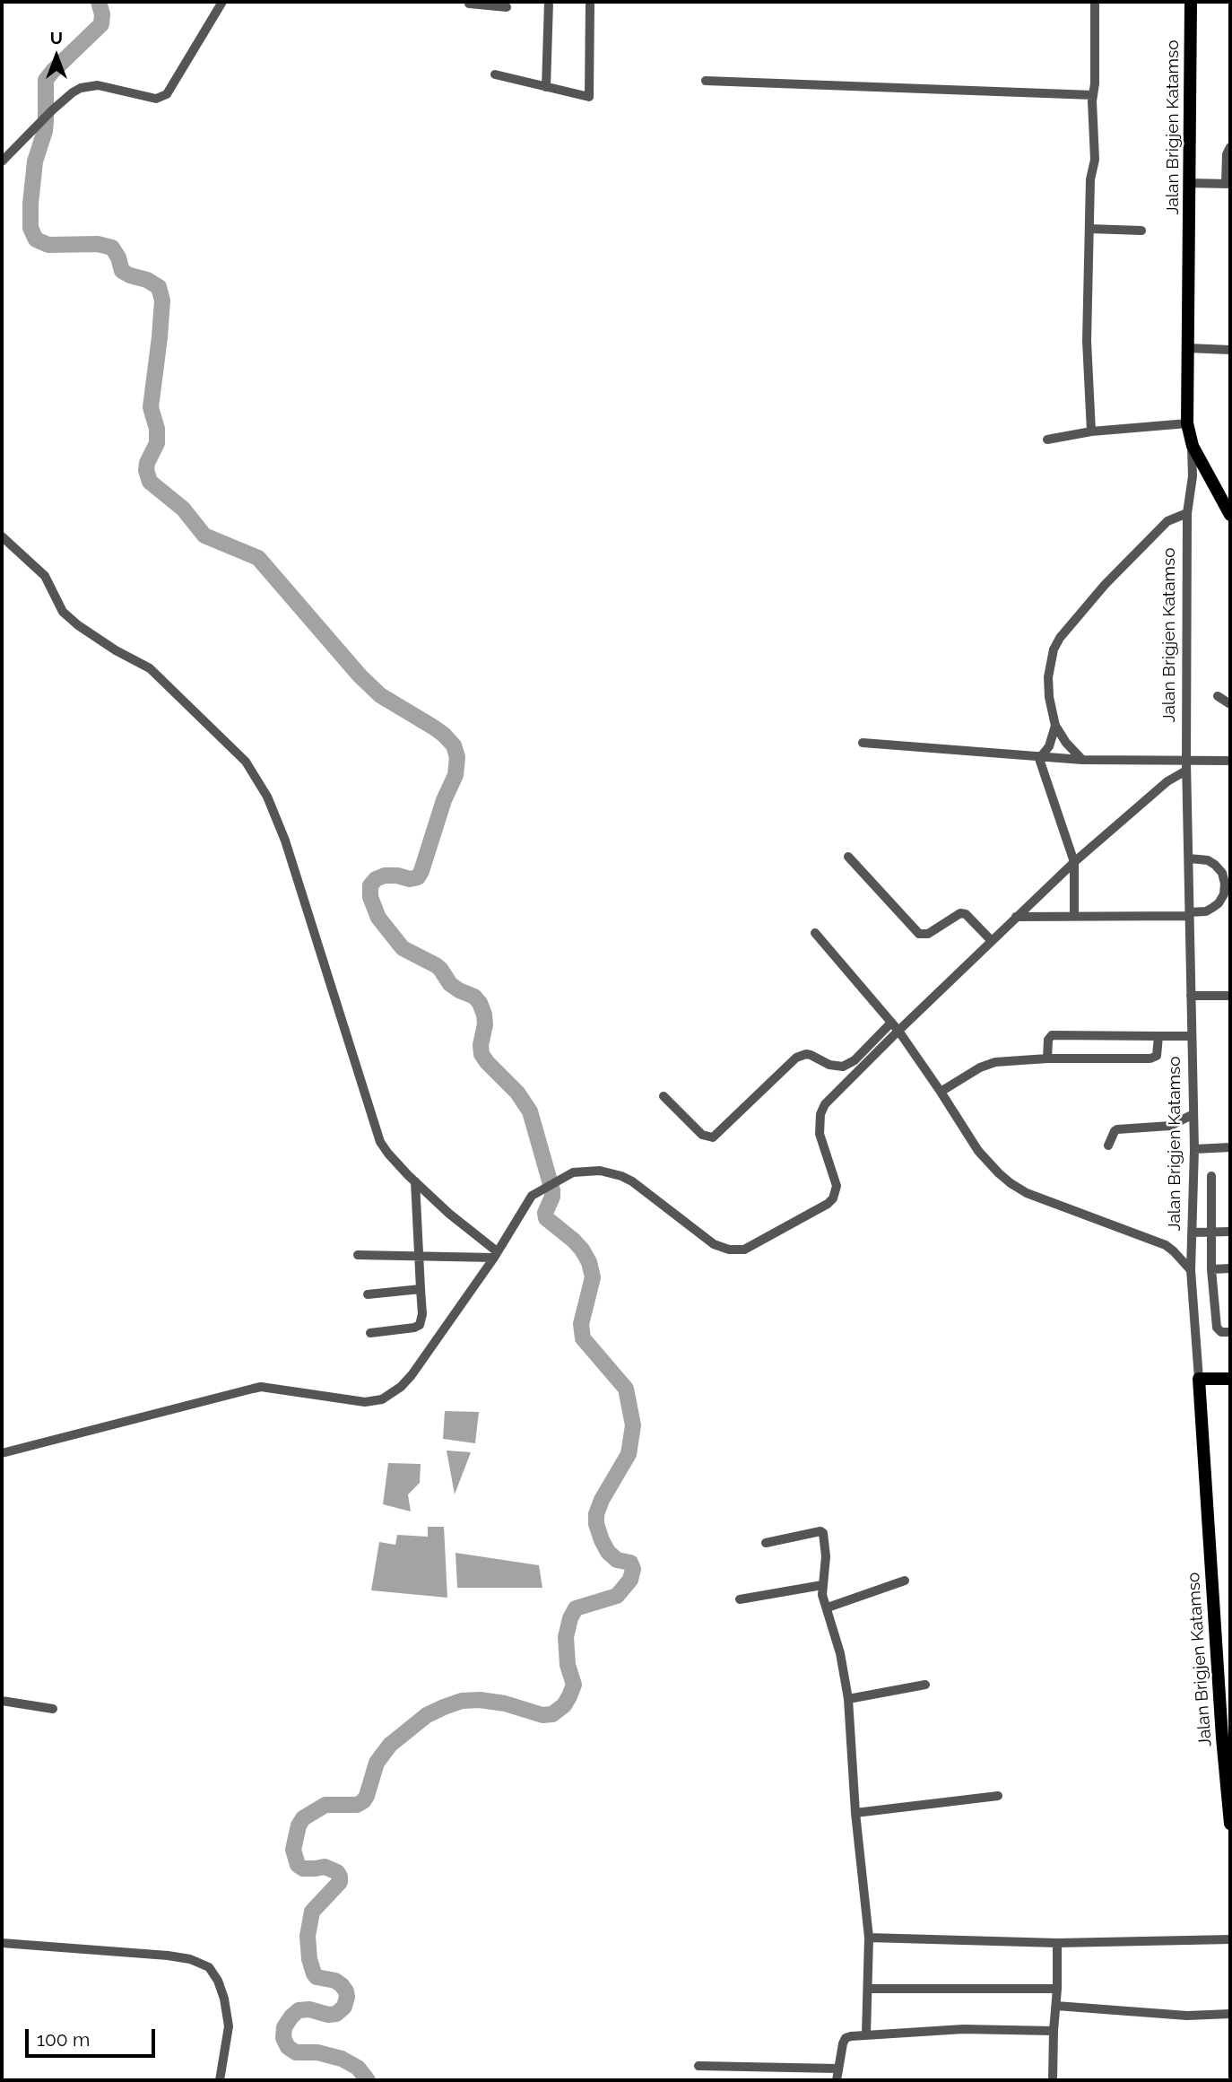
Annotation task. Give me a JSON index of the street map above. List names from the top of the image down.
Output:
{
  "streets": {
    "main road": ["Jalan Brigjen Katamso"]
  },
  "scale_bar": "100 m",
  "north": "top"
}
